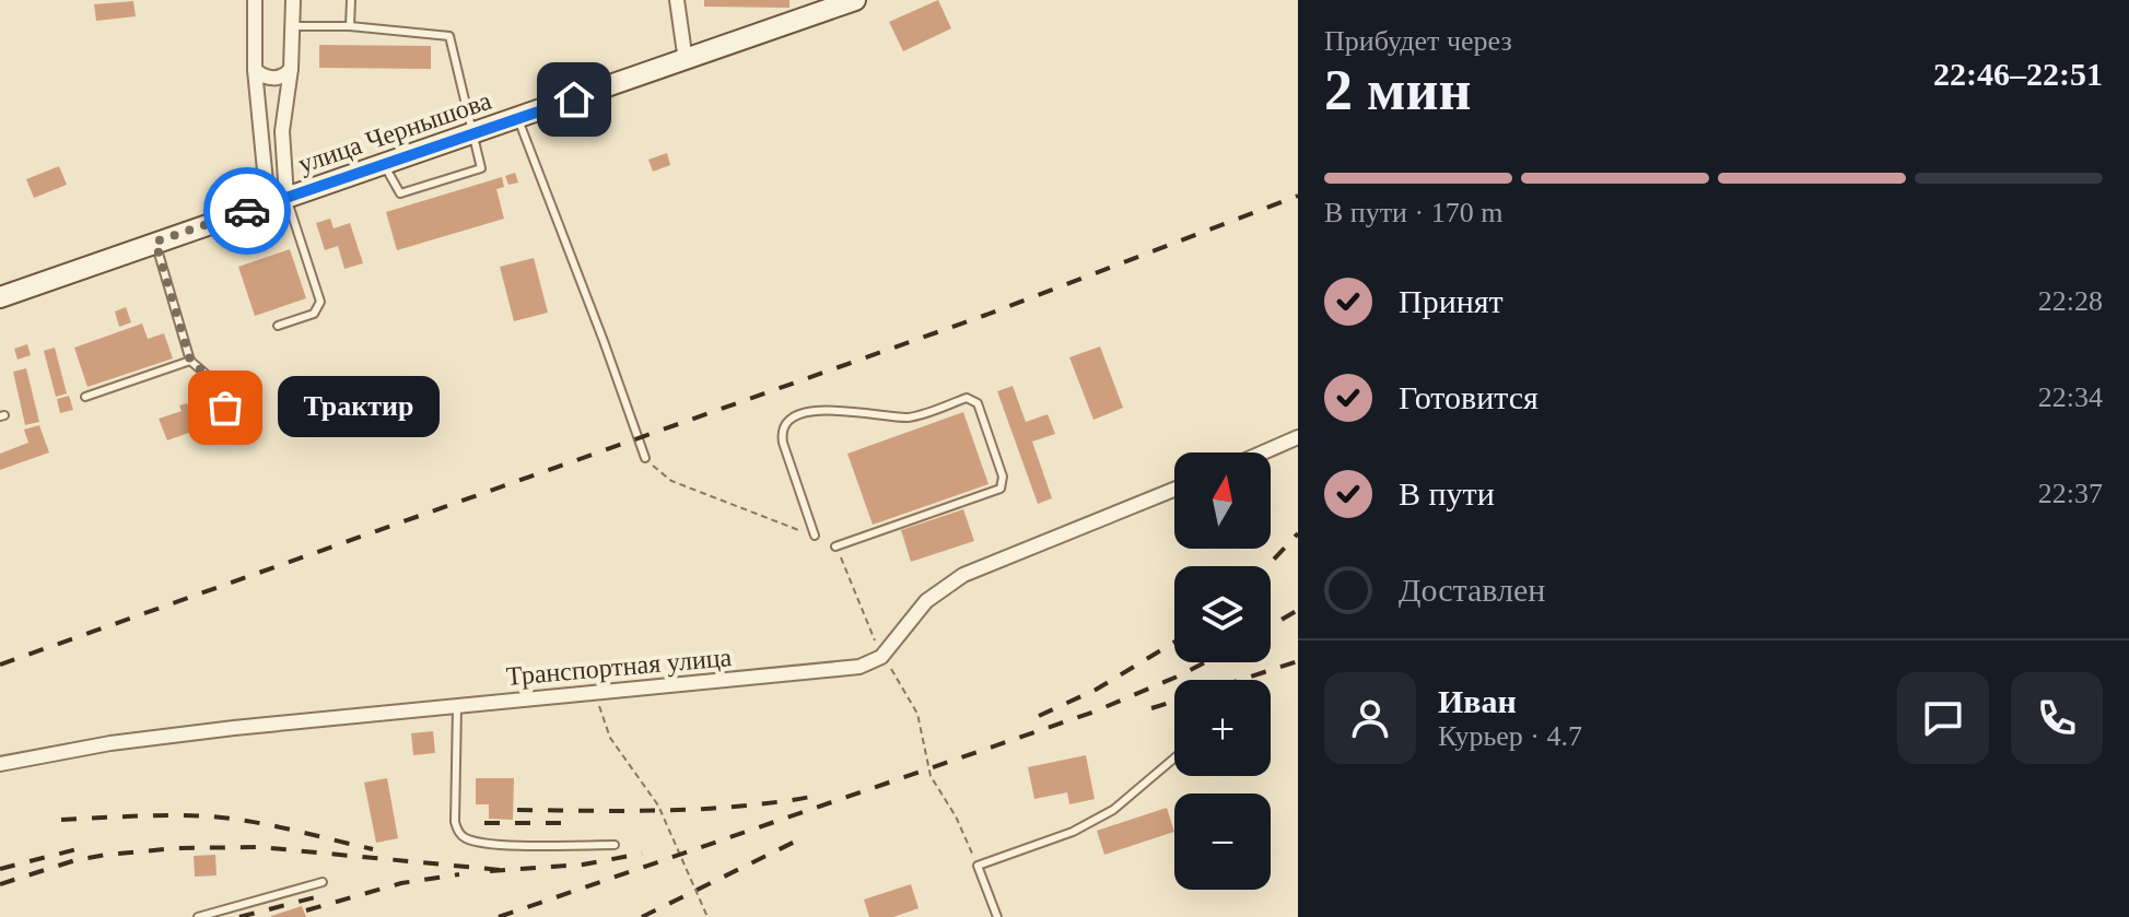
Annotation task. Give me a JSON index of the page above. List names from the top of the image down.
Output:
{
  "streets": {
    "main road": ["улица Чернышова"],
    "street": ["Транспортная улица"]
  },
  "places": ["Трактир"],
  "north": "top",
  "page": {
    "heading": ["2 мин", "Прибудет через", "22:46–22:51"],
    "panel": ["Иван", "Курьер · 4.7"],
    "bar": "В пути · 170 m",
    "list": [
      ["Принят", "22:28"],
      ["Готовится", "22:34"],
      ["В пути", "22:37"],
      "Доставлен"
    ],
    "bubble": "Трактир",
    "map_buttons": ["+", "−"]
  }
}
